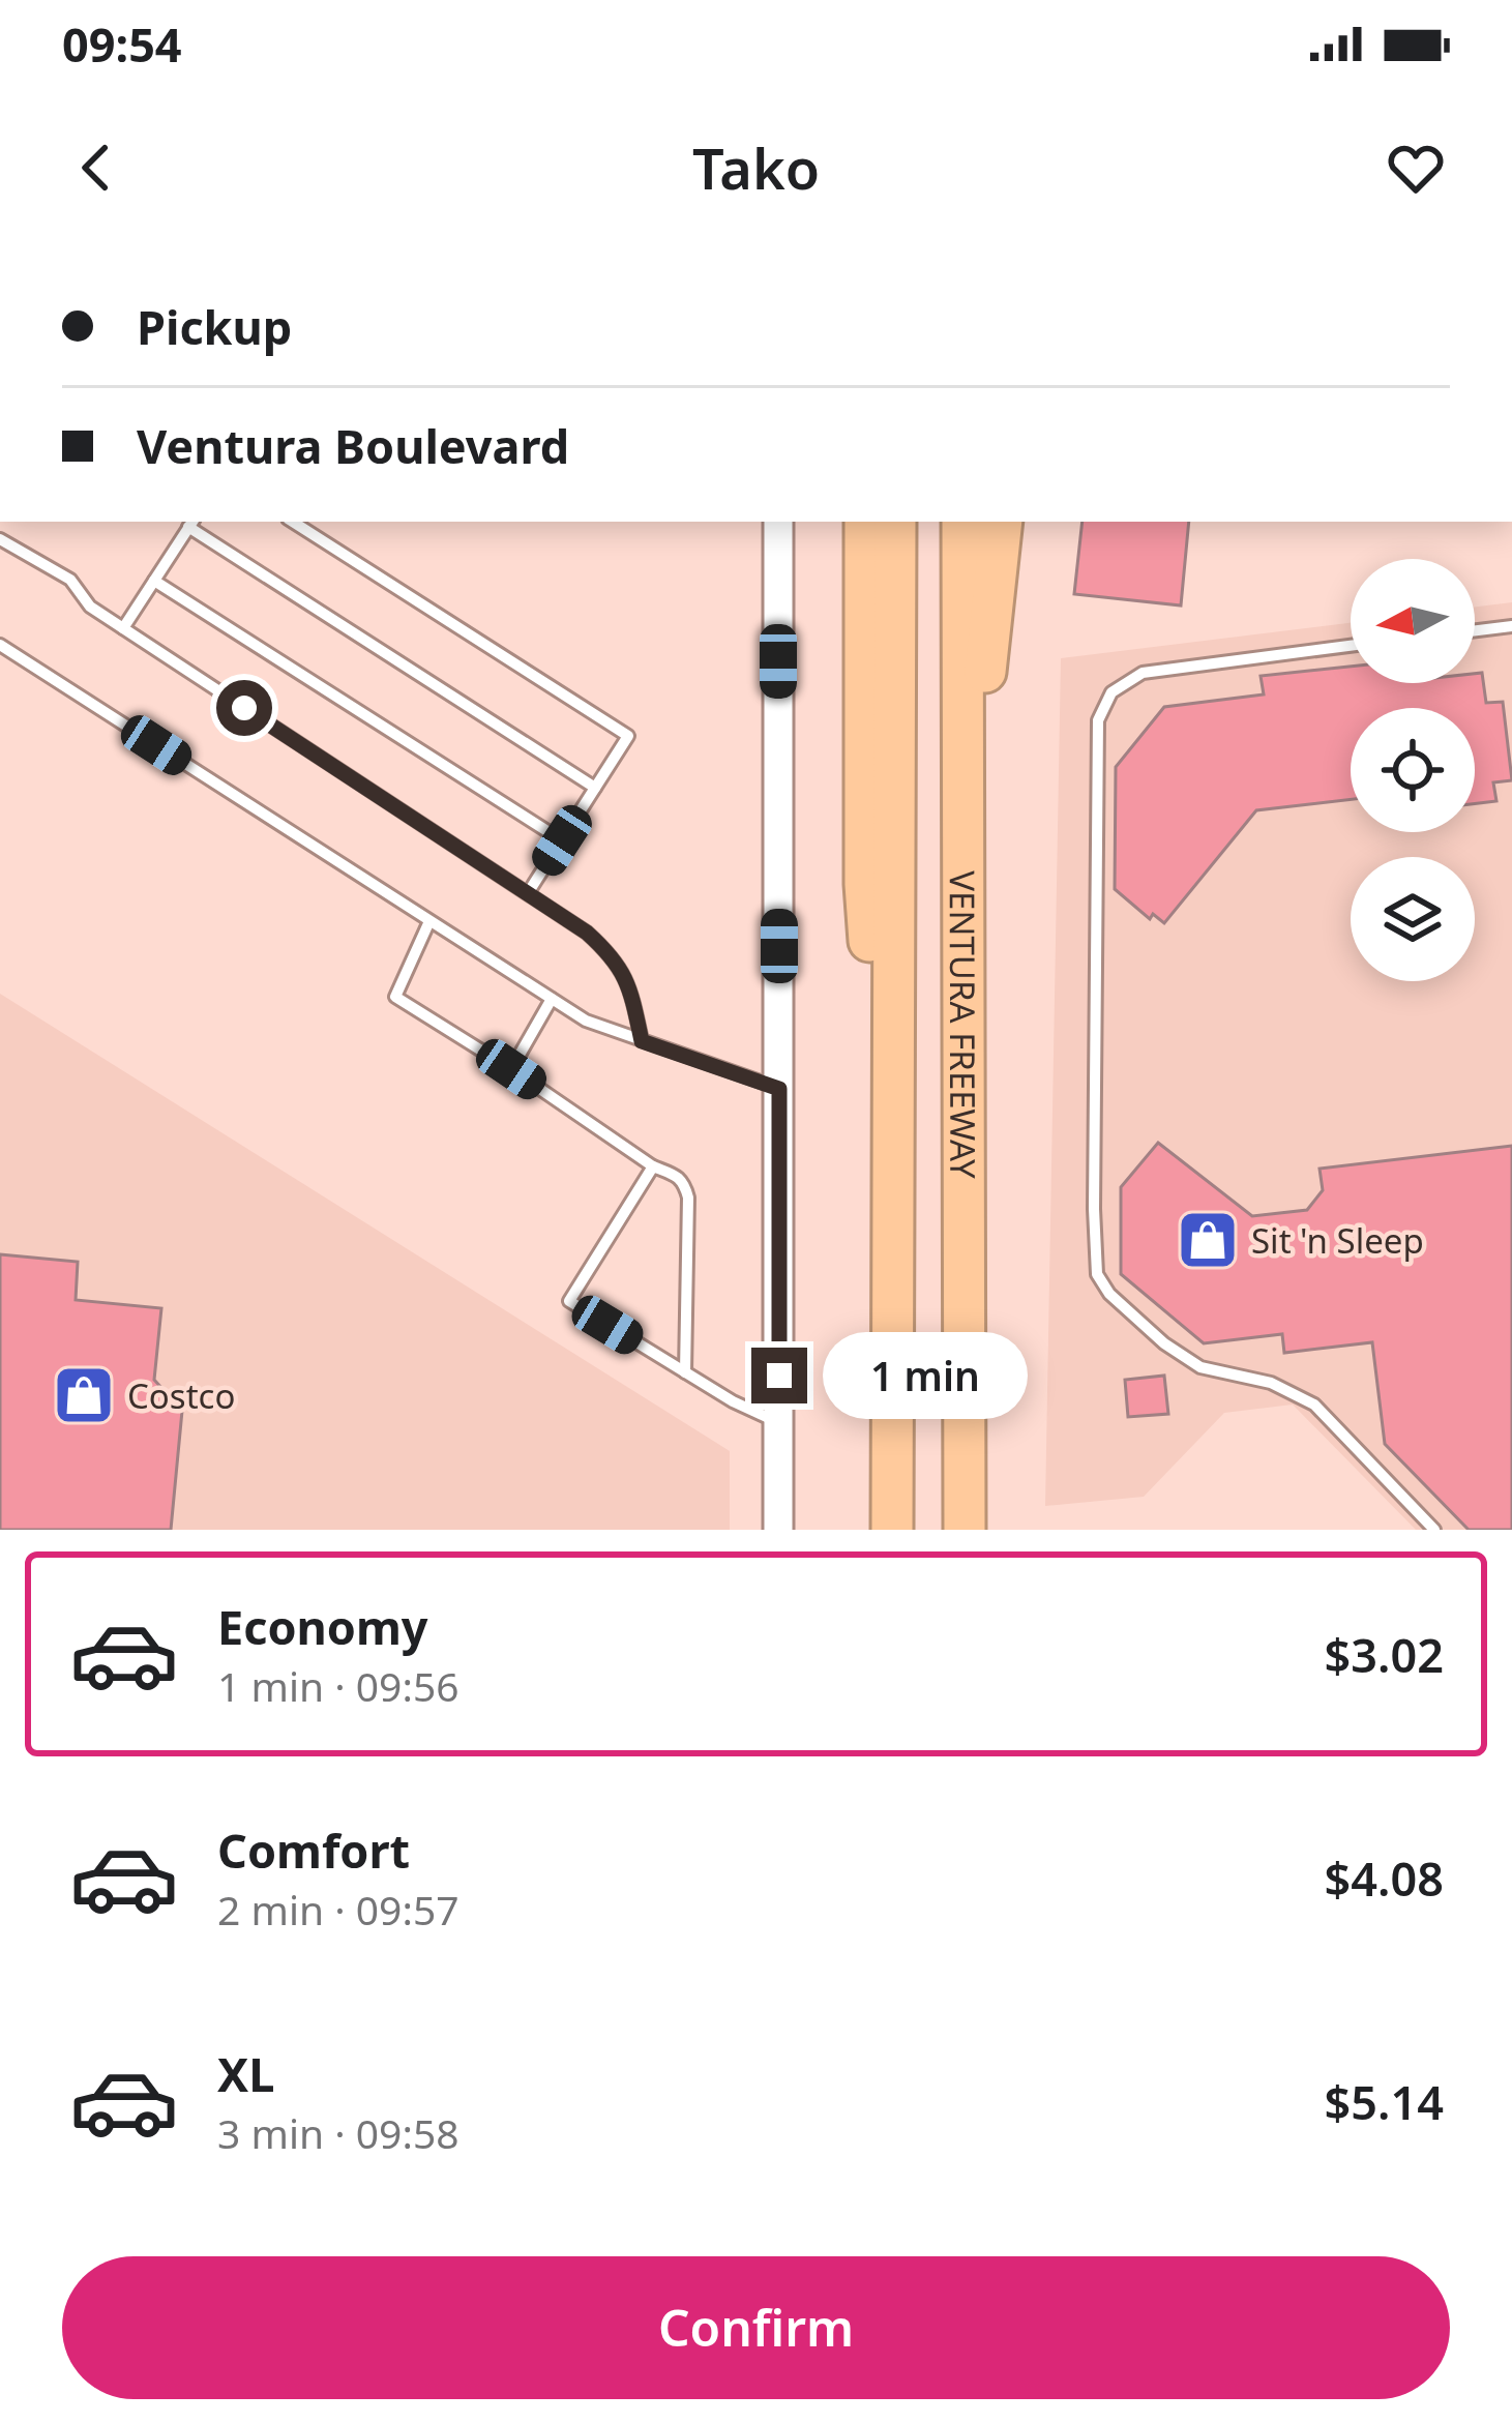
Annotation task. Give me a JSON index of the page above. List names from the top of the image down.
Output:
{
  "streets": {
    "highway": ["VENTURA FREEWAY"]
  },
  "places": {
    "shop": ["Sit 'n Sleep", "Costco"]
  },
  "north": "left",
  "page": {
    "status": "09:54",
    "header": "Tako",
    "banner": ["Pickup", "Ventura Boulevard"],
    "bubble": "1 min",
    "list": [
      {
        "name": "Economy",
        "note": "1 min · 09:56",
        "value": "$3.02"
      },
      {
        "name": "Comfort",
        "note": "2 min · 09:57",
        "value": "$4.08"
      },
      {
        "name": "XL",
        "note": "3 min · 09:58",
        "value": "$5.14"
      }
    ],
    "buttons": "Confirm"
  }
}
